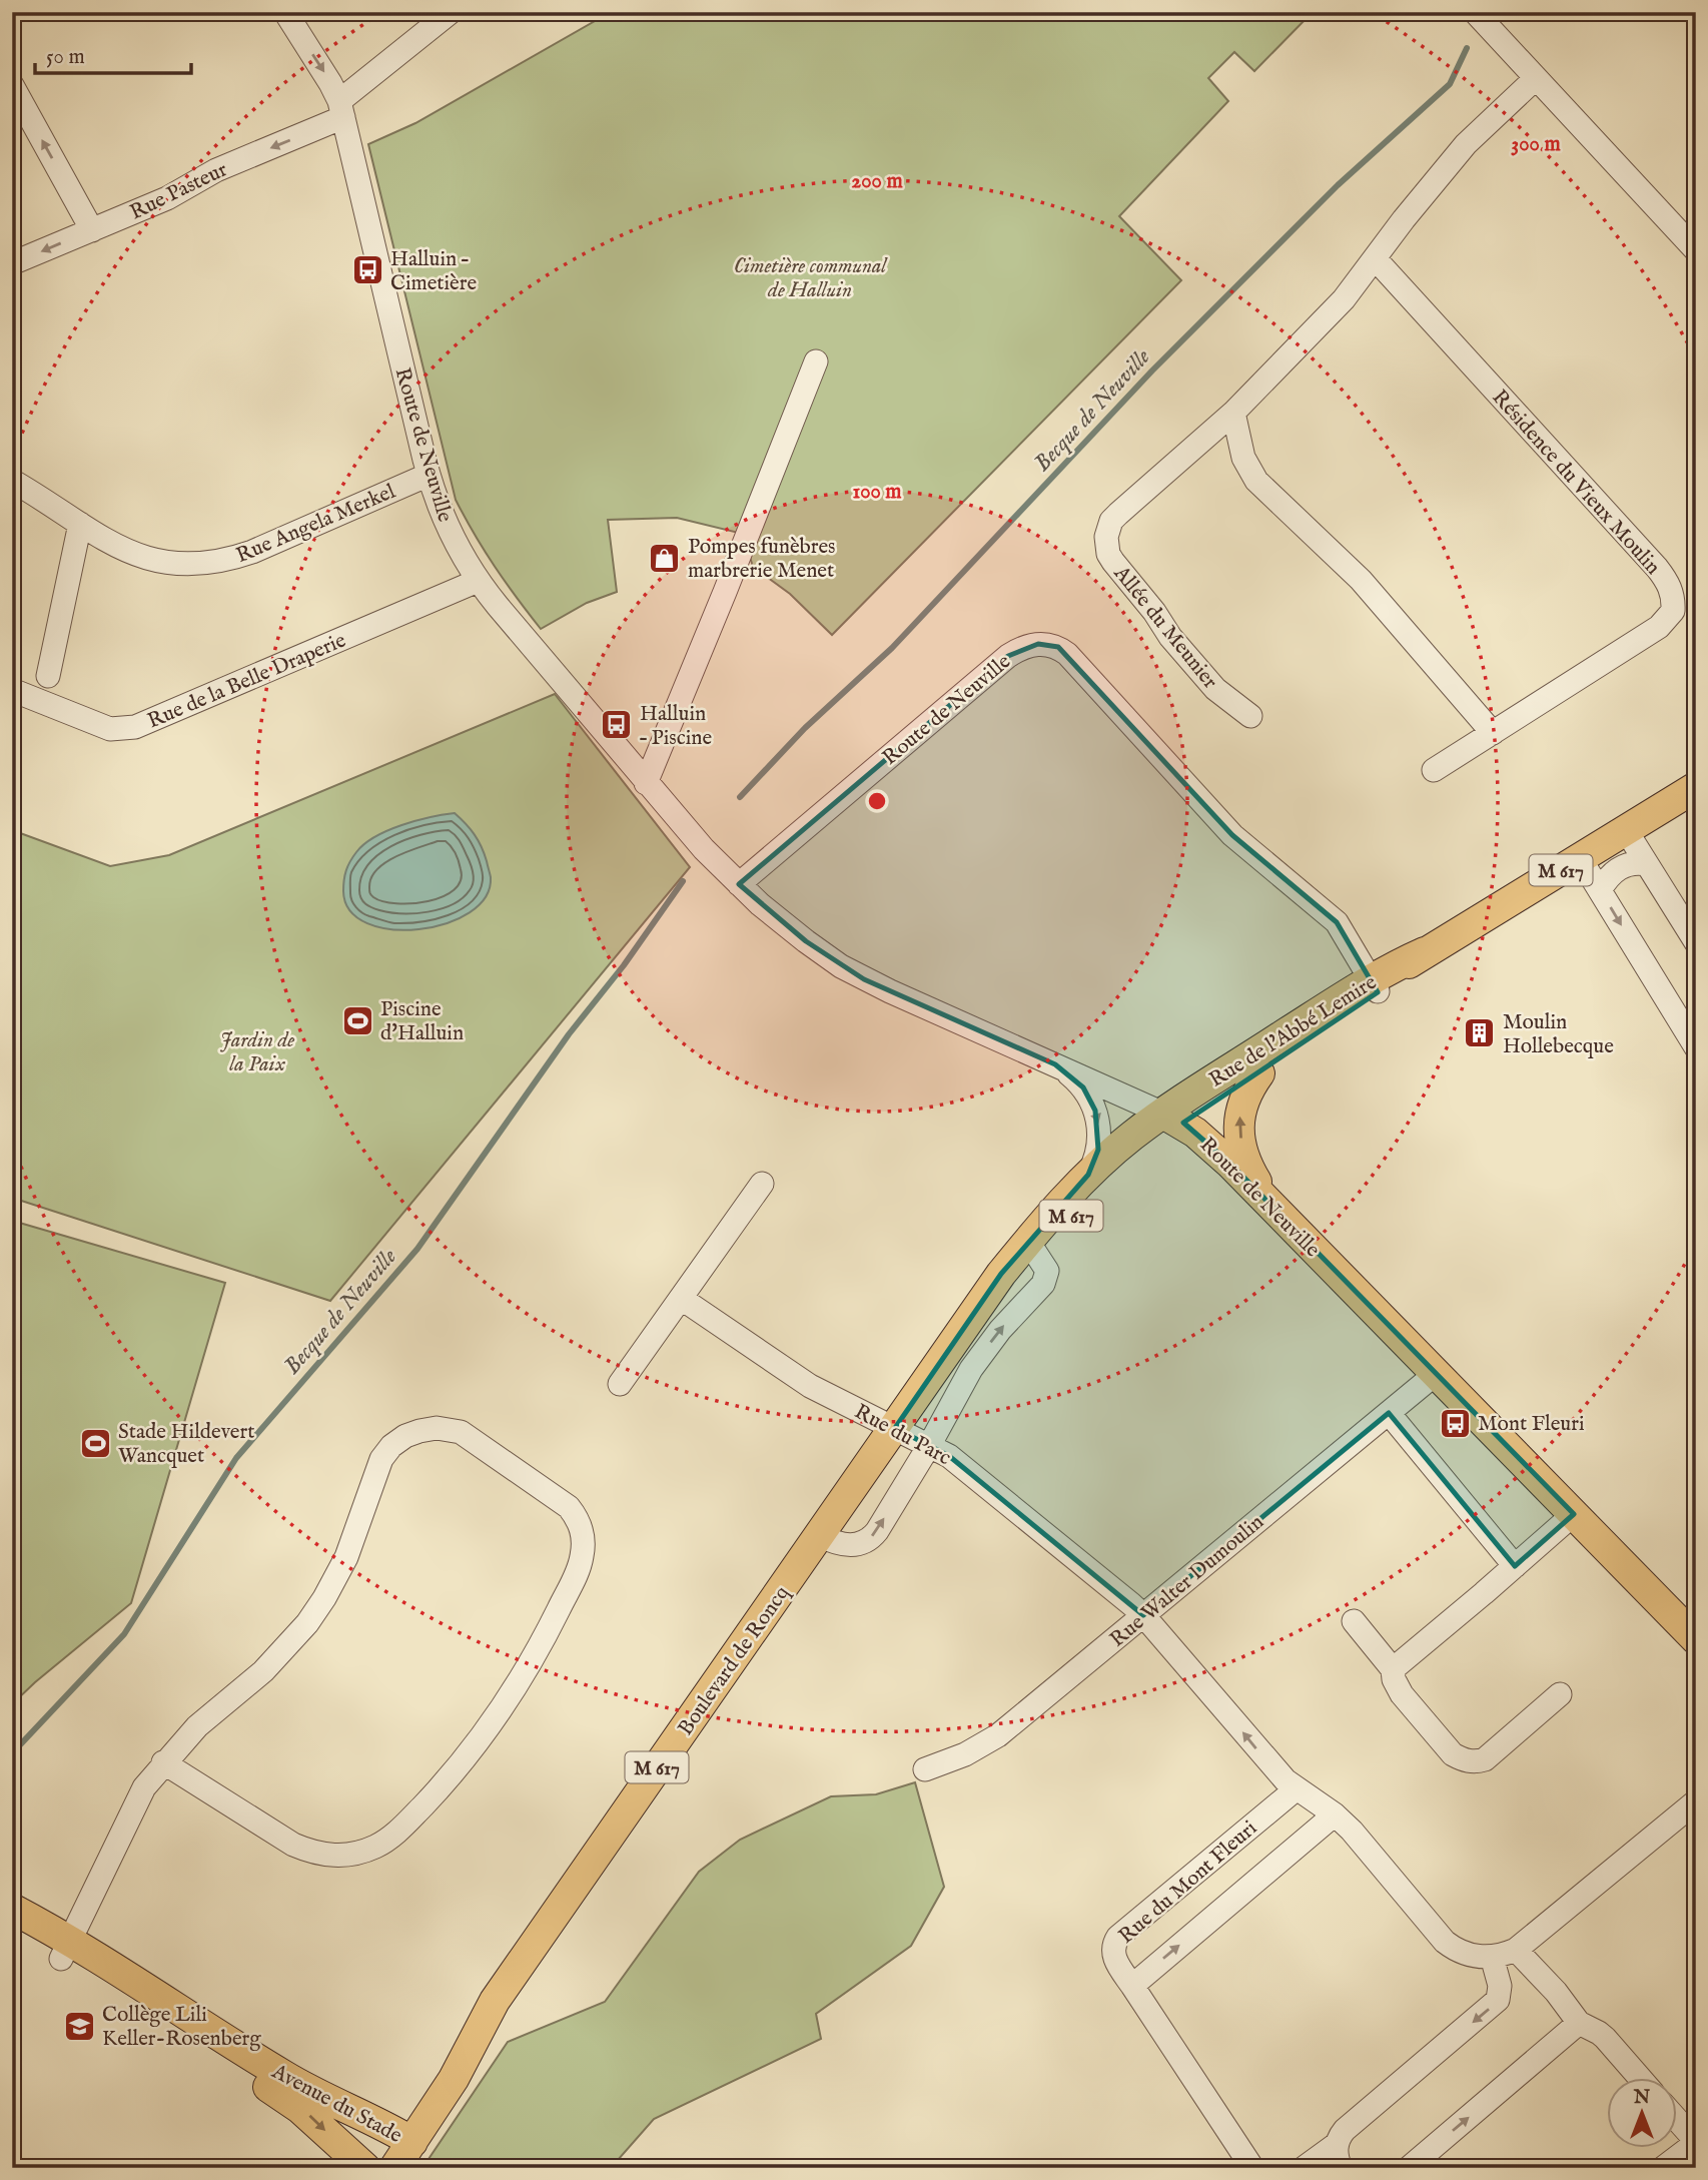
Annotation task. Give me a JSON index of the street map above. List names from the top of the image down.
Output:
{
  "streets": {
    "main road": [
      "Route de Neuville",
      "M 617",
      "Rue de l'Abbé Lemire",
      "Boulevard de Roncq",
      "Avenue du Stade"
    ],
    "street": [
      "Rue Pasteur",
      "Résidence du Vieux Moulin",
      "Rue Angela Merkel",
      "Allée du Meunier",
      "Rue de la Belle Draperie",
      "Rue du Parc",
      "Rue Walter Dumoulin",
      "Rue du Mont Fleuri"
    ]
  },
  "crossings": [
    ["Rue Pasteur", "Route de Neuville"],
    ["Route de Neuville", "Rue Angela Merkel"],
    ["Route de Neuville", "Rue de la Belle Draperie"],
    ["Route de Neuville", "Rue de l'Abbé Lemire"],
    ["Route de Neuville", "Rue Walter Dumoulin"],
    ["Route de Neuville", "Boulevard de Roncq"],
    ["Rue de l'Abbé Lemire", "Boulevard de Roncq"],
    ["Rue du Parc", "Rue Walter Dumoulin"],
    ["Rue du Parc", "Boulevard de Roncq"],
    ["Boulevard de Roncq", "Avenue du Stade"]
  ],
  "one_way": ["Rue Pasteur"],
  "water": ["Becque de Neuville"],
  "parks": ["Cimetière communal de Halluin", "Jardin de la Paix"],
  "places": {
    "bus stop": ["Halluin – Cimetière", "Halluin – Piscine", "Mont Fleuri"],
    "shop": ["Pompes funèbres marbrerie Menet"],
    "sports": ["Piscine d'Halluin", "Stade Hildevert Wancquet"],
    "building": ["Moulin Hollebecque"],
    "school or university": ["Collège Lili Keller-Rosenberg"]
  },
  "scale_bar": "50 m",
  "north": "top",
  "rings": ["300 m", "200 m", "100 m"]
}
